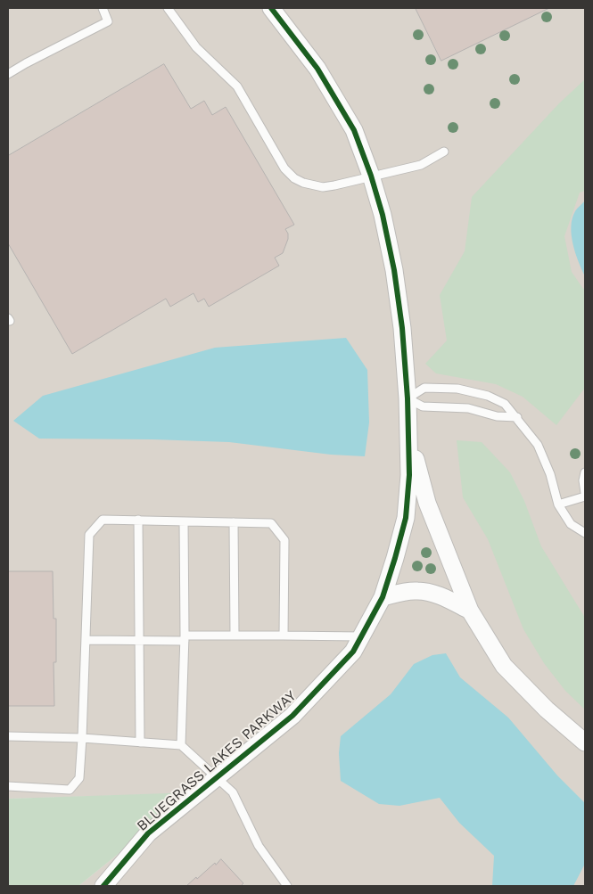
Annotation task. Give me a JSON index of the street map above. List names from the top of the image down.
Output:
{
  "streets": {
    "street": ["BLUEGRASS LAKES PARKWAY"]
  }
}
